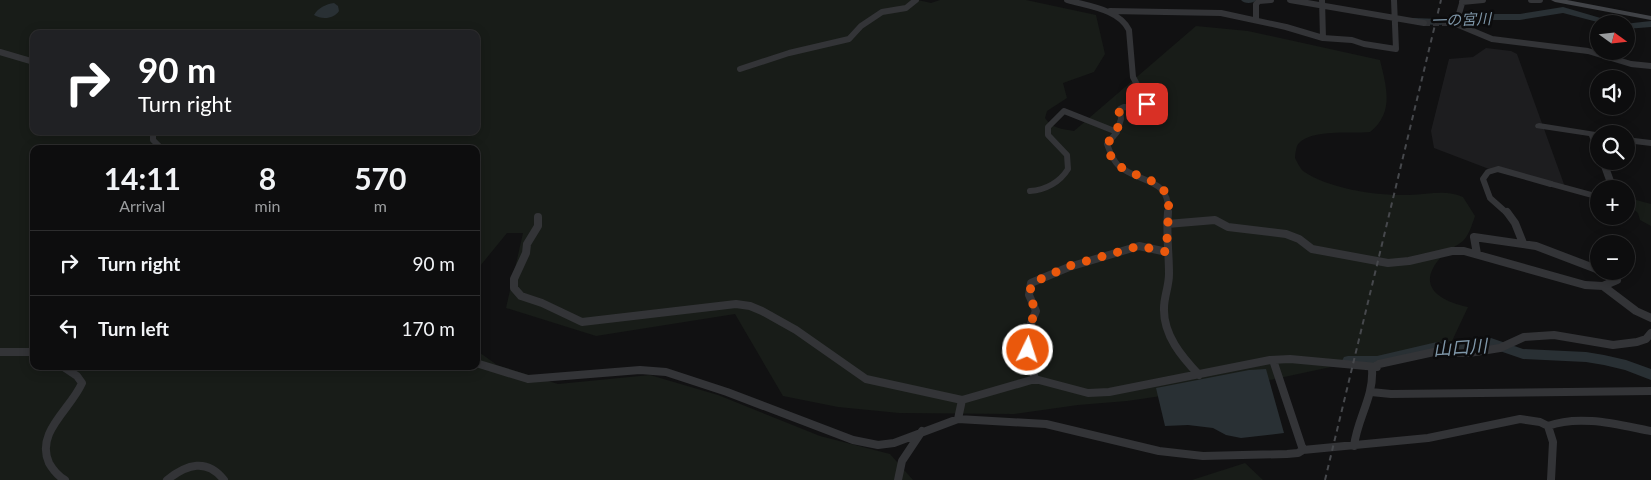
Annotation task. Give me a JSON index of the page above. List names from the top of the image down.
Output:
{
  "water": ["一の宮川", "山口川"],
  "north": "right",
  "page": {
    "map_buttons": ["+", "−"],
    "turn": ["90 m", "Turn right"],
    "eta": [
      "14:11",
      "Arrival",
      "8",
      "min",
      "570",
      "m"
    ],
    "list": [
      {
        "name": "Turn right",
        "value": "90 m"
      },
      {
        "name": "Turn left",
        "value": "170 m"
      }
    ]
  }
}
